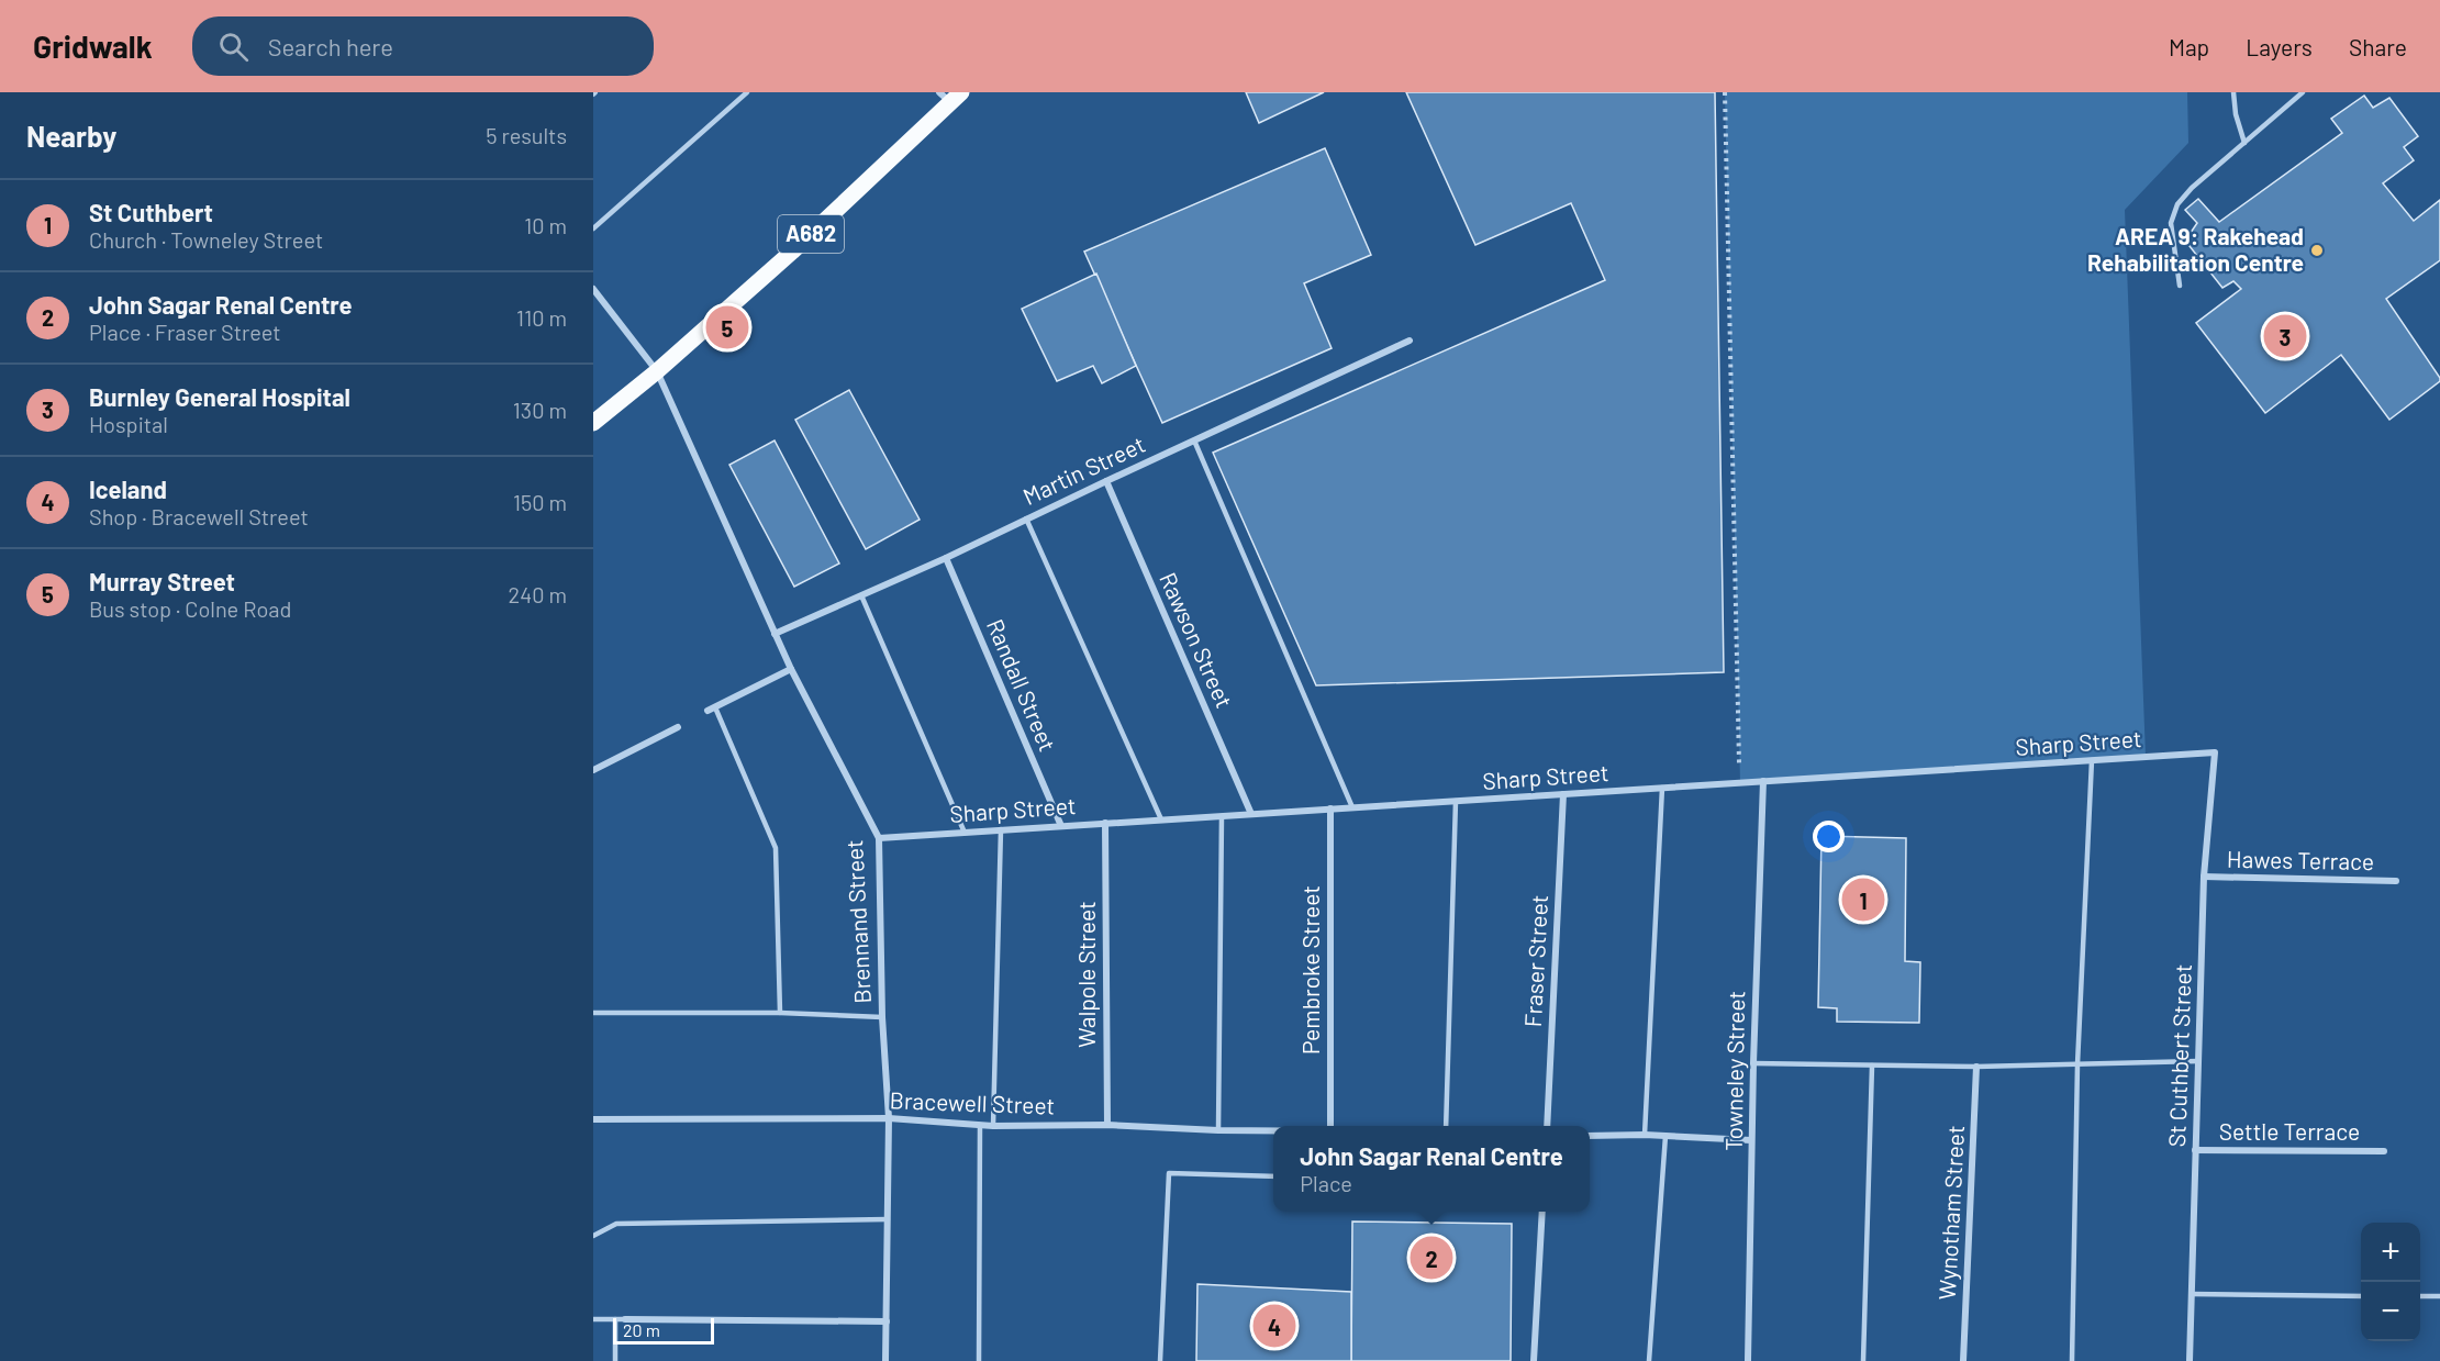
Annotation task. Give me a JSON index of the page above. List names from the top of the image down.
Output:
{
  "streets": {
    "main road": ["A682"],
    "street": [
      "Martin Street",
      "Rawson Street",
      "Randall Street",
      "Sharp Street",
      "Hawes Terrace",
      "Brennand Street",
      "Fraser Street",
      "Pembroke Street",
      "Walpole Street",
      "St Cuthbert Street",
      "Towneley Street",
      "Bracewell Street",
      "Settle Terrace",
      "Wynotham Street"
    ]
  },
  "crossings": [
    ["A682", "Brennand Street"],
    ["Martin Street", "Rawson Street"],
    ["Martin Street", "Randall Street"],
    ["Martin Street", "Brennand Street"],
    ["Rawson Street", "Sharp Street"],
    ["Randall Street", "Sharp Street"],
    ["Sharp Street", "Brennand Street"],
    ["Sharp Street", "Fraser Street"],
    ["Sharp Street", "Pembroke Street"],
    ["Sharp Street", "Walpole Street"],
    ["Sharp Street", "St Cuthbert Street"],
    ["Sharp Street", "Towneley Street"],
    ["Hawes Terrace", "St Cuthbert Street"],
    ["Brennand Street", "Bracewell Street"],
    ["Walpole Street", "Bracewell Street"],
    ["St Cuthbert Street", "Settle Terrace"]
  ],
  "places": ["AREA 9: Rakehead Rehabilitation Centre"],
  "scale_bar": "20 m",
  "page": {
    "header": "Gridwalk",
    "search": "Search here",
    "nav": ["Map", "Layers", "Share"],
    "heading": ["Nearby", "5 results"],
    "list": [
      {
        "mark": "1",
        "name": "St Cuthbert",
        "note": "Church · Towneley Street",
        "value": "10 m"
      },
      {
        "mark": "2",
        "name": "John Sagar Renal Centre",
        "note": "Place · Fraser Street",
        "value": "110 m"
      },
      {
        "mark": "3",
        "name": "Burnley General Hospital",
        "note": "Hospital",
        "value": "130 m"
      },
      {
        "mark": "4",
        "name": "Iceland",
        "note": "Shop · Bracewell Street",
        "value": "150 m"
      },
      {
        "mark": "5",
        "name": "Murray Street",
        "note": "Bus stop · Colne Road",
        "value": "240 m"
      }
    ],
    "pins": [
      "5",
      "3",
      "1",
      "2",
      "4"
    ],
    "popup": ["John Sagar Renal Centre", "Place"],
    "map_buttons": ["+", "−"],
    "scale": "20 m"
  }
}
